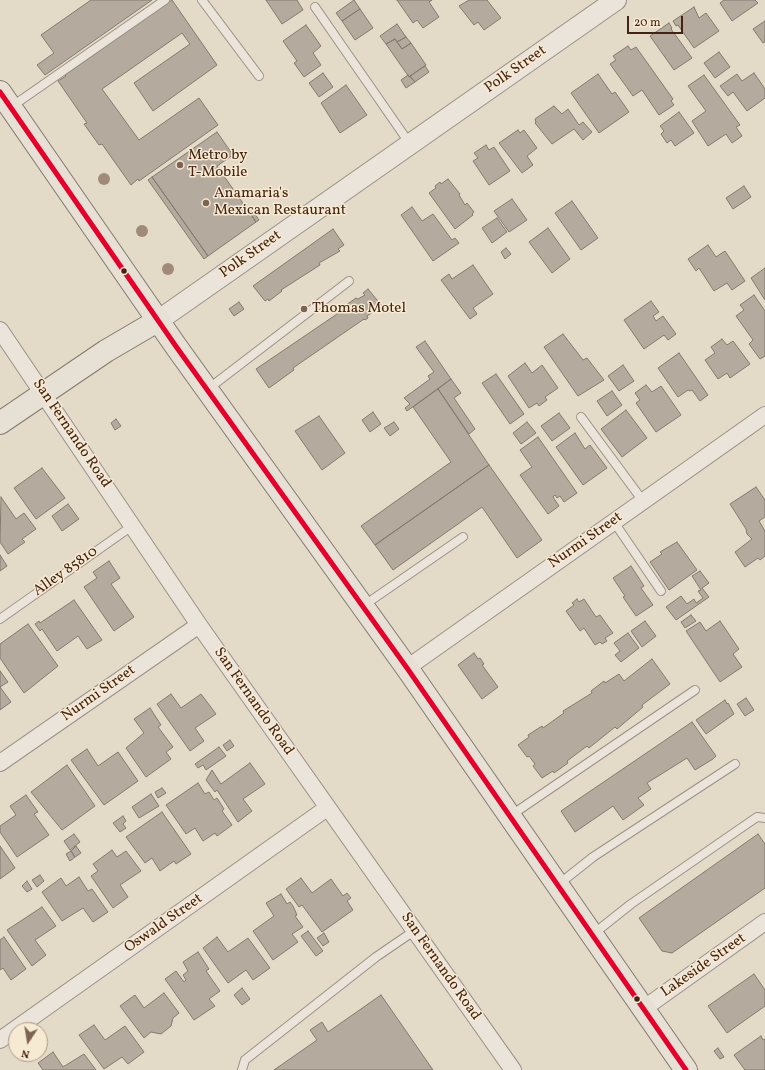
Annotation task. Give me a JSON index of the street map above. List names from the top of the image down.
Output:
{
  "streets": {
    "main road": ["Polk Street"],
    "street": [
      "San Fernando Road",
      "Nurmi Street",
      "Oswald Street",
      "Lakeside Street"
    ],
    "lane": ["Alley 85810"]
  },
  "crossings": [
    ["Polk Street", "San Fernando Road"],
    ["San Fernando Road", "Nurmi Street"],
    ["San Fernando Road", "Alley 85810"],
    ["San Fernando Road", "Oswald Street"]
  ],
  "places": ["Metro by T-Mobile", "Anamaria's Mexican Restaurant", "Thomas Motel"],
  "scale_bar": "20 m",
  "north": "bottom"
}
